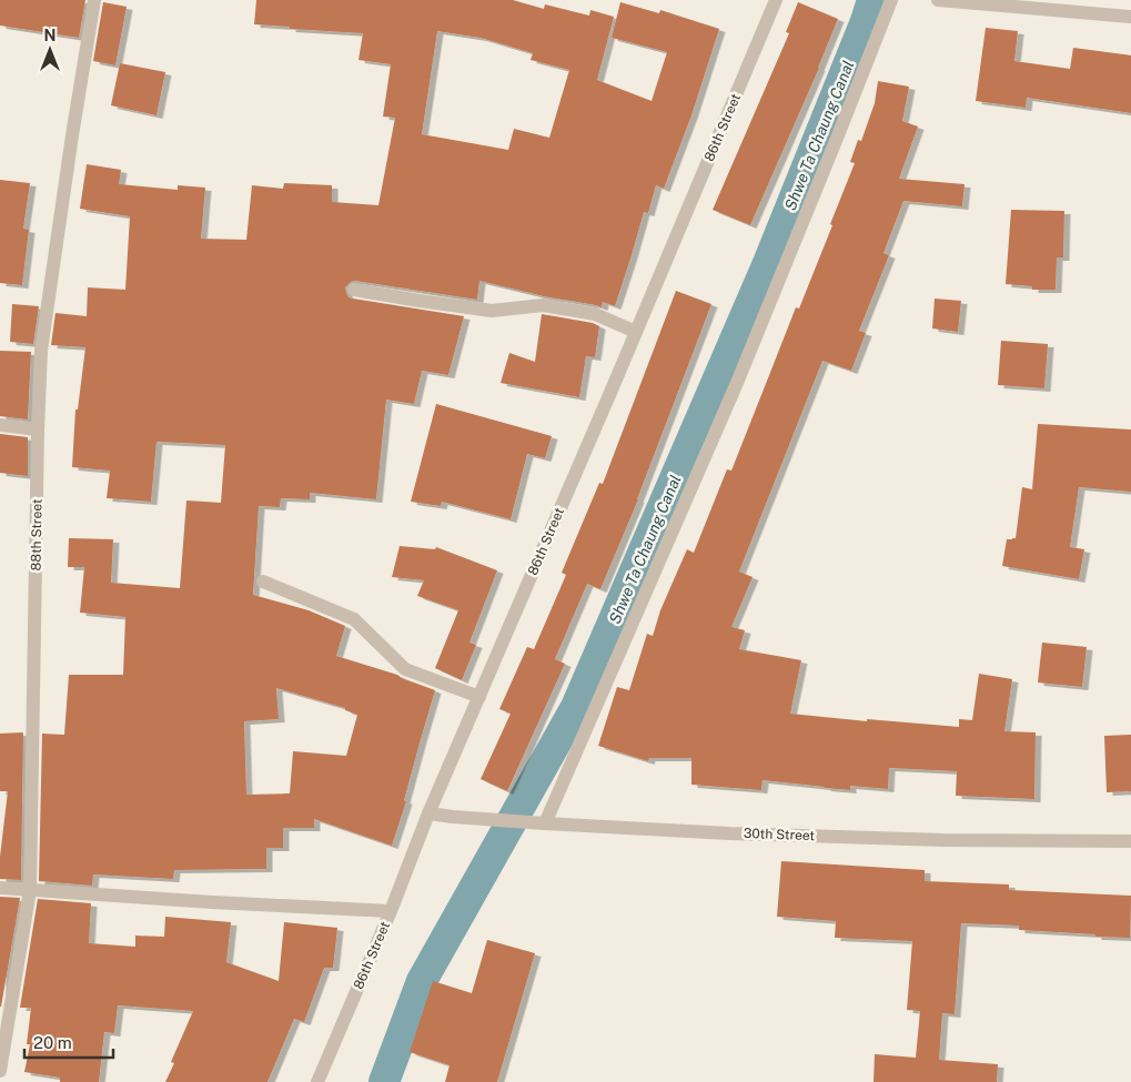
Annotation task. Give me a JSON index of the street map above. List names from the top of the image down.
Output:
{
  "streets": {
    "street": ["86th Street", "88th Street", "30th Street"]
  },
  "crossings": [
    ["86th Street", "30th Street"]
  ],
  "water": ["Shwe Ta Chaung Canal"],
  "scale_bar": "20 m",
  "north": "top"
}
